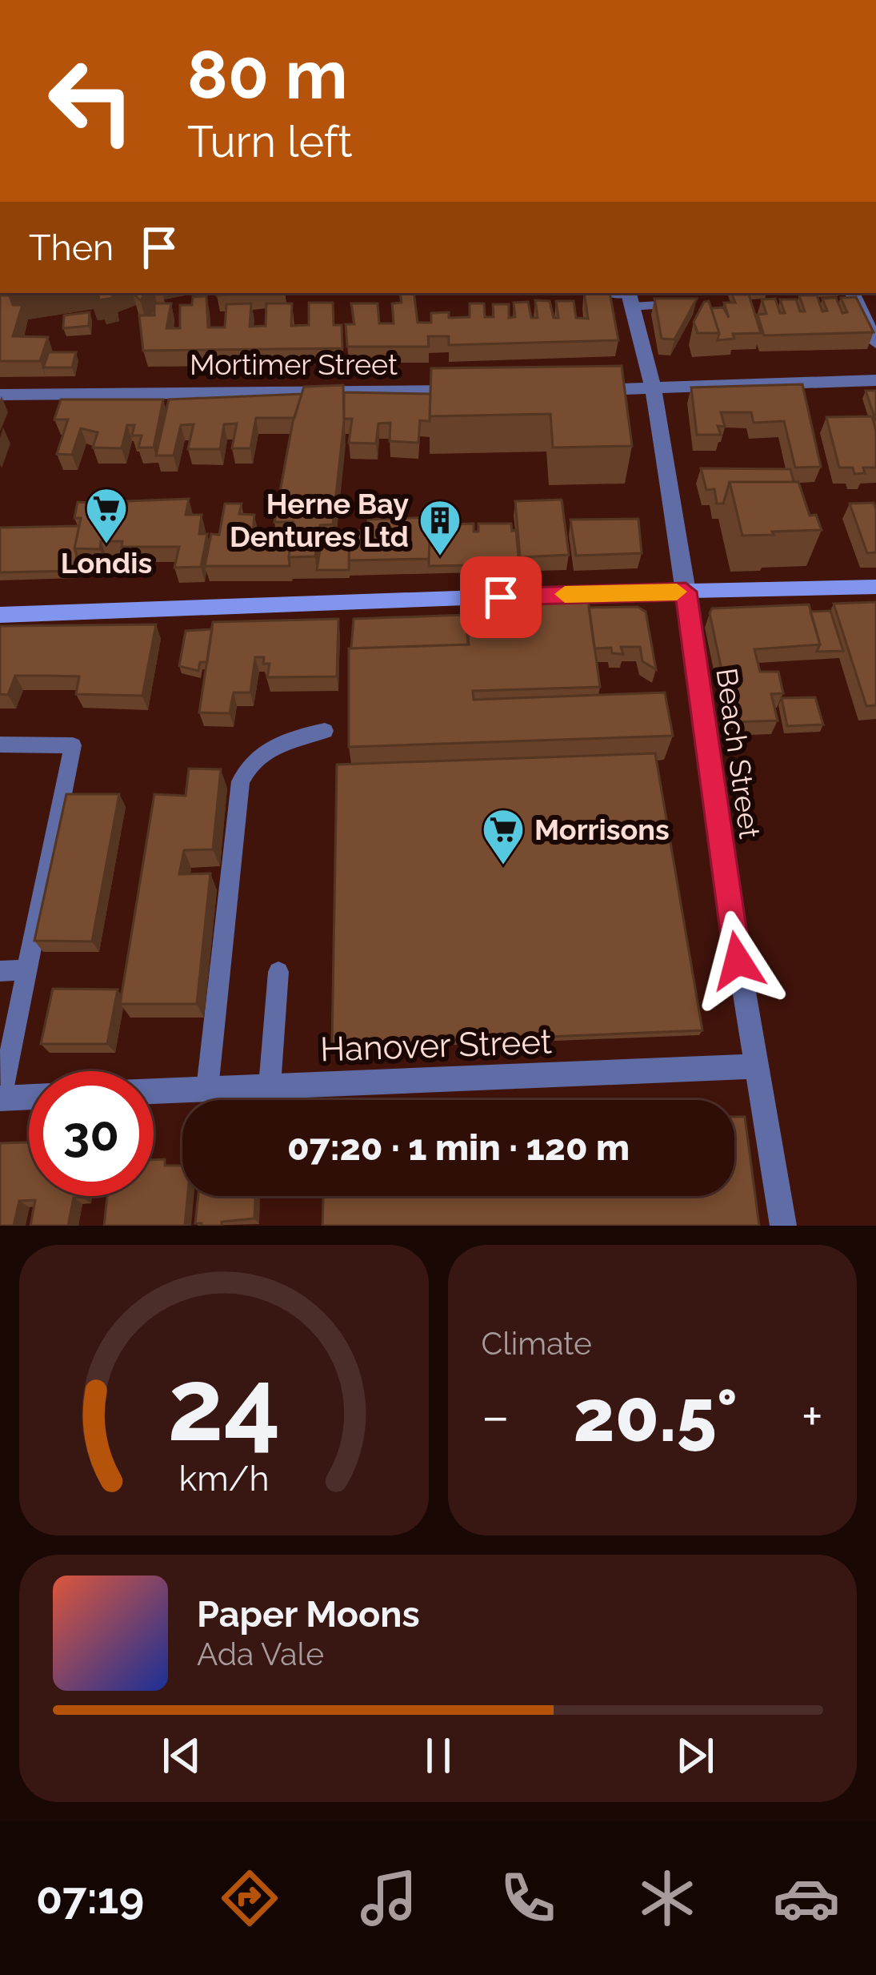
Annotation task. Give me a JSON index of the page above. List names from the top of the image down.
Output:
{
  "streets": {
    "street": ["Mortimer Street", "Beach Street", "Hanover Street"]
  },
  "crossings": [
    ["Beach Street", "Hanover Street"]
  ],
  "places": {
    "supermarket": ["Londis", "Morrisons"],
    "building": ["Herne Bay Dentures Ltd"]
  },
  "page": {
    "turn": ["80 m", "Turn left"],
    "then": "Then",
    "limit": "30",
    "trip": "07:20 · 1 min · 120 m",
    "tile": "Climate",
    "heat": ["−", "20.5°", "+"],
    "song": ["Paper Moons", "Ada Vale"],
    "tabs": "07:19",
    "gauge": ["24", "km/h"]
  }
}
